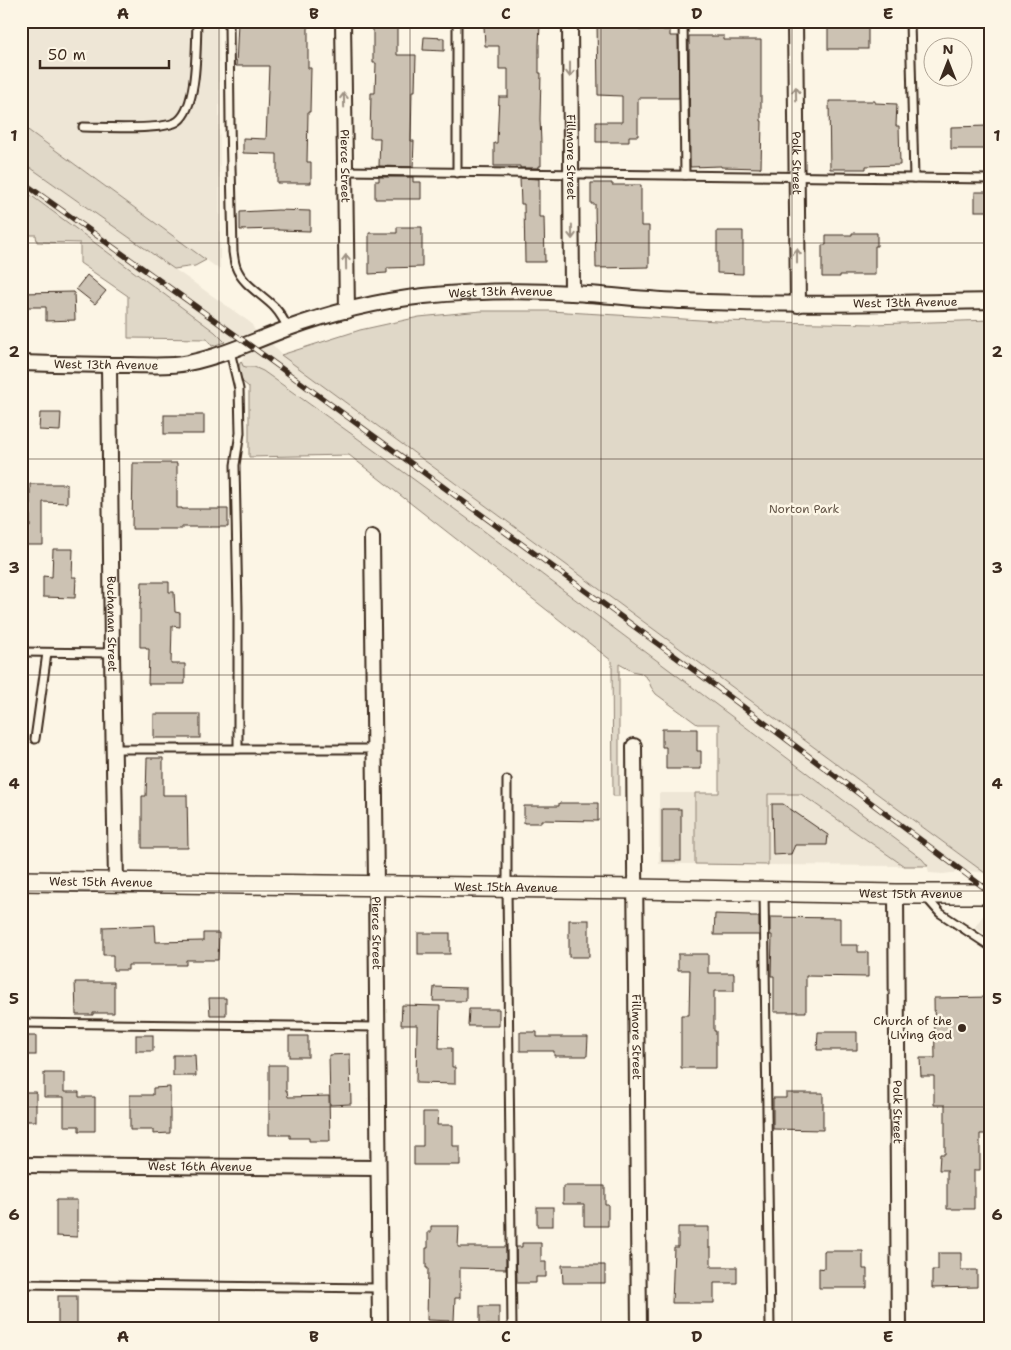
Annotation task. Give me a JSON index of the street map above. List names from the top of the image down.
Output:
{
  "streets": {
    "main road": ["West 15th Avenue"],
    "street": [
      "Fillmore Street",
      "Polk Street",
      "Pierce Street",
      "West 13th Avenue",
      "Buchanan Street",
      "West 16th Avenue"
    ]
  },
  "crossings": [
    ["Fillmore Street", "West 13th Avenue"],
    ["Fillmore Street", "West 15th Avenue"],
    ["Polk Street", "West 13th Avenue"],
    ["Polk Street", "West 15th Avenue"],
    ["Pierce Street", "West 13th Avenue"],
    ["Pierce Street", "West 15th Avenue"],
    ["Pierce Street", "West 16th Avenue"],
    ["West 13th Avenue", "Buchanan Street"],
    ["Buchanan Street", "West 15th Avenue"]
  ],
  "one_way": ["Polk Street"],
  "parks": ["Norton Park"],
  "places": ["Church of the Living God"],
  "scale_bar": "50 m",
  "north": "top",
  "grid": {
    "columns": [
      "A",
      "B",
      "C",
      "D",
      "E"
    ],
    "rows": [
      "1",
      "2",
      "3",
      "4",
      "5",
      "6"
    ]
  }
}
